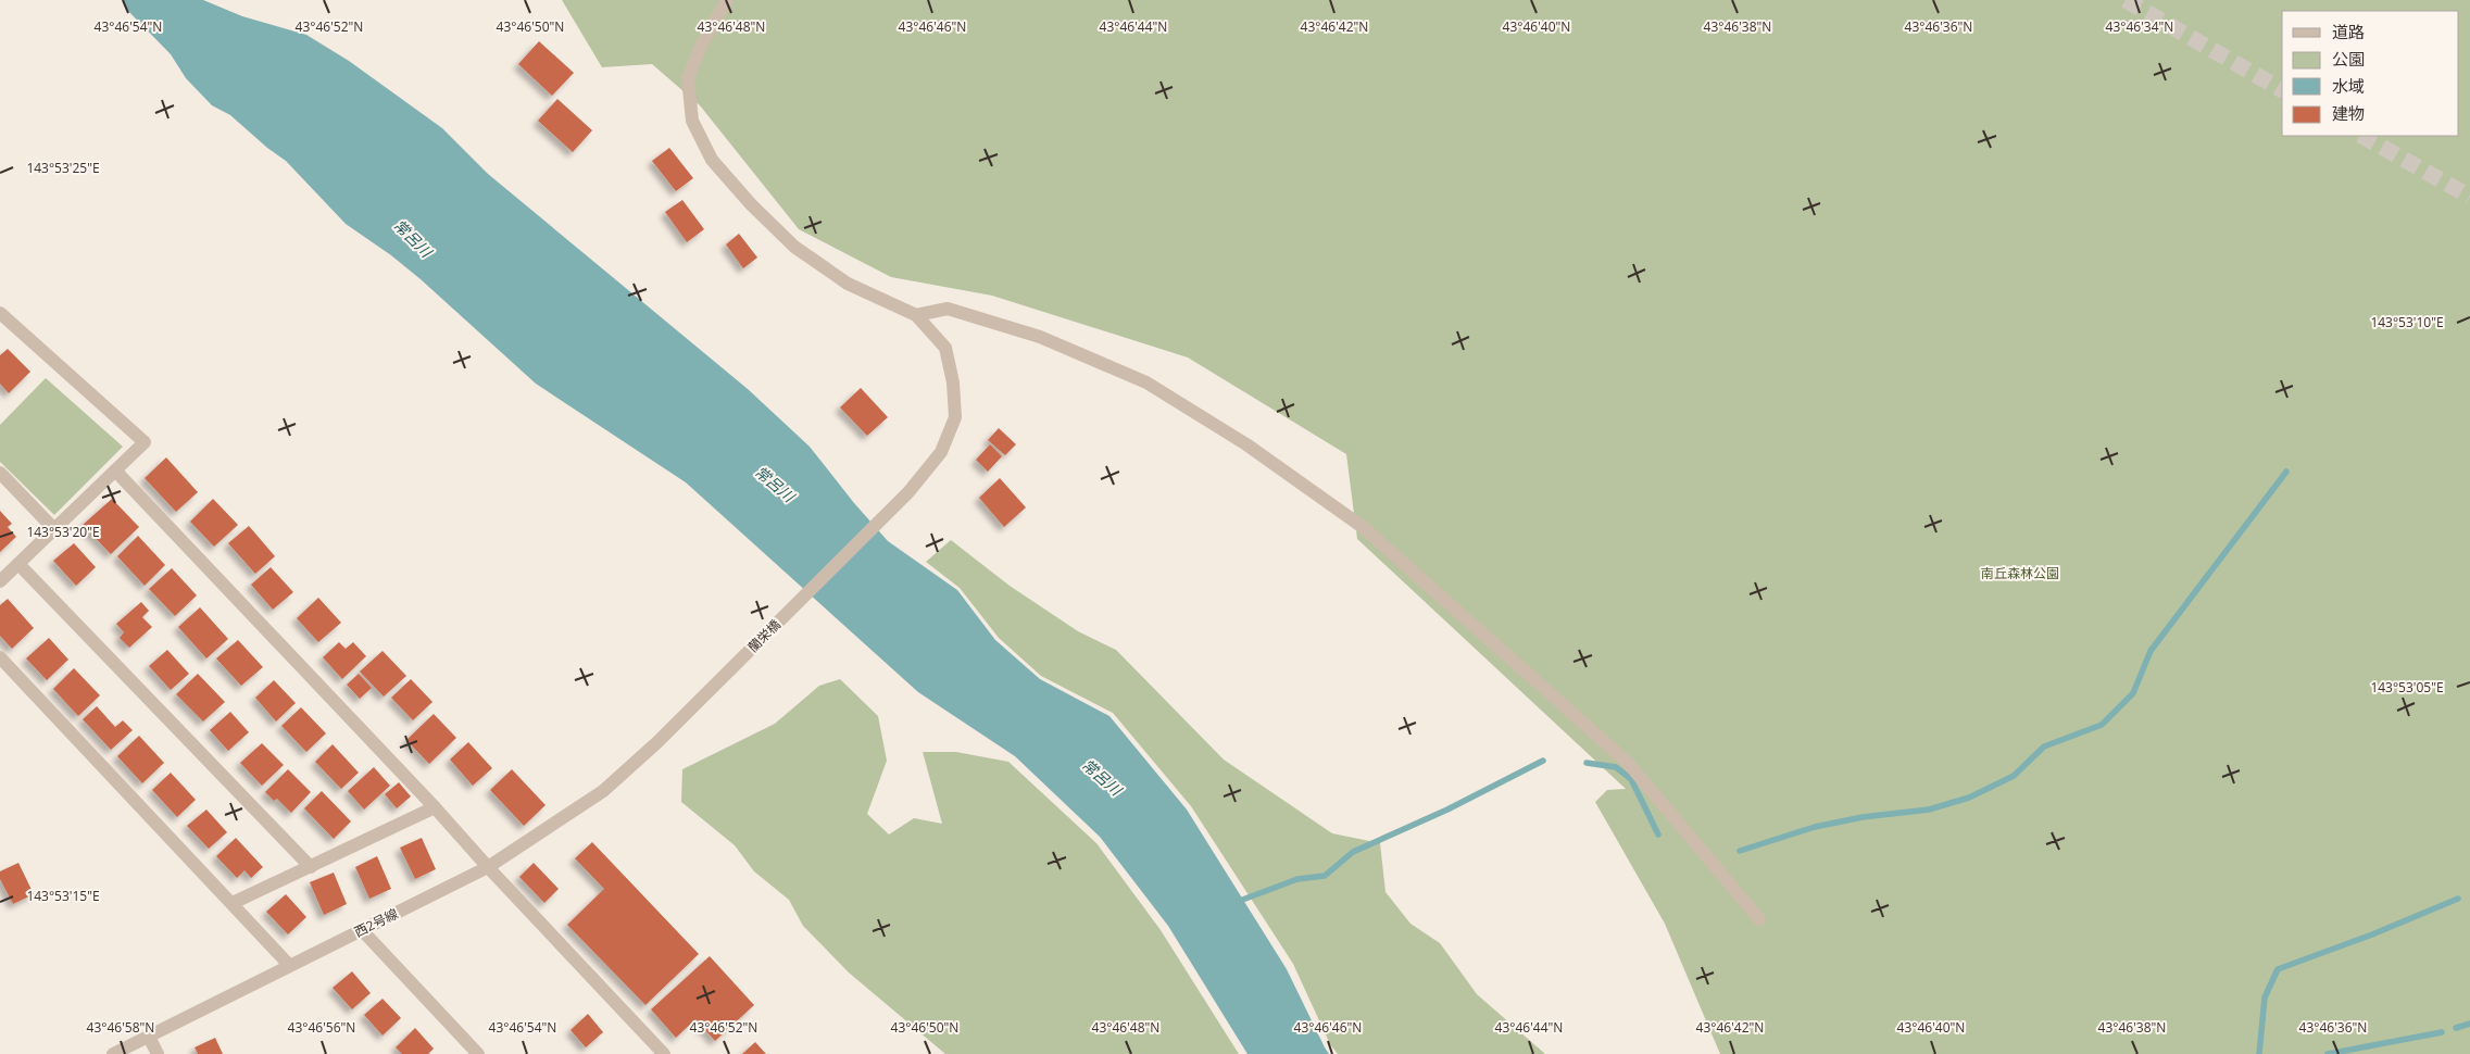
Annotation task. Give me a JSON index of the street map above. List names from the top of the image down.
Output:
{
  "streets": {
    "street": ["蘭栄橋", "西2号線"]
  },
  "crossings": [
    ["蘭栄橋", "西2号線"]
  ],
  "water": ["常呂川"],
  "parks": ["南丘森林公園"],
  "legend": [
    "道路",
    "公園",
    "水域",
    "建物"
  ],
  "coordinates": [
    "43°46'54\"N",
    "43°46'52\"N",
    "43°46'50\"N",
    "43°46'48\"N",
    "43°46'46\"N",
    "43°46'44\"N",
    "43°46'42\"N",
    "43°46'40\"N",
    "43°46'38\"N",
    "43°46'36\"N",
    "43°46'34\"N",
    "143°53'25\"E",
    "143°53'10\"E",
    "143°53'20\"E",
    "143°53'05\"E",
    "143°53'15\"E",
    "43°46'58\"N",
    "43°46'56\"N"
  ]
}
